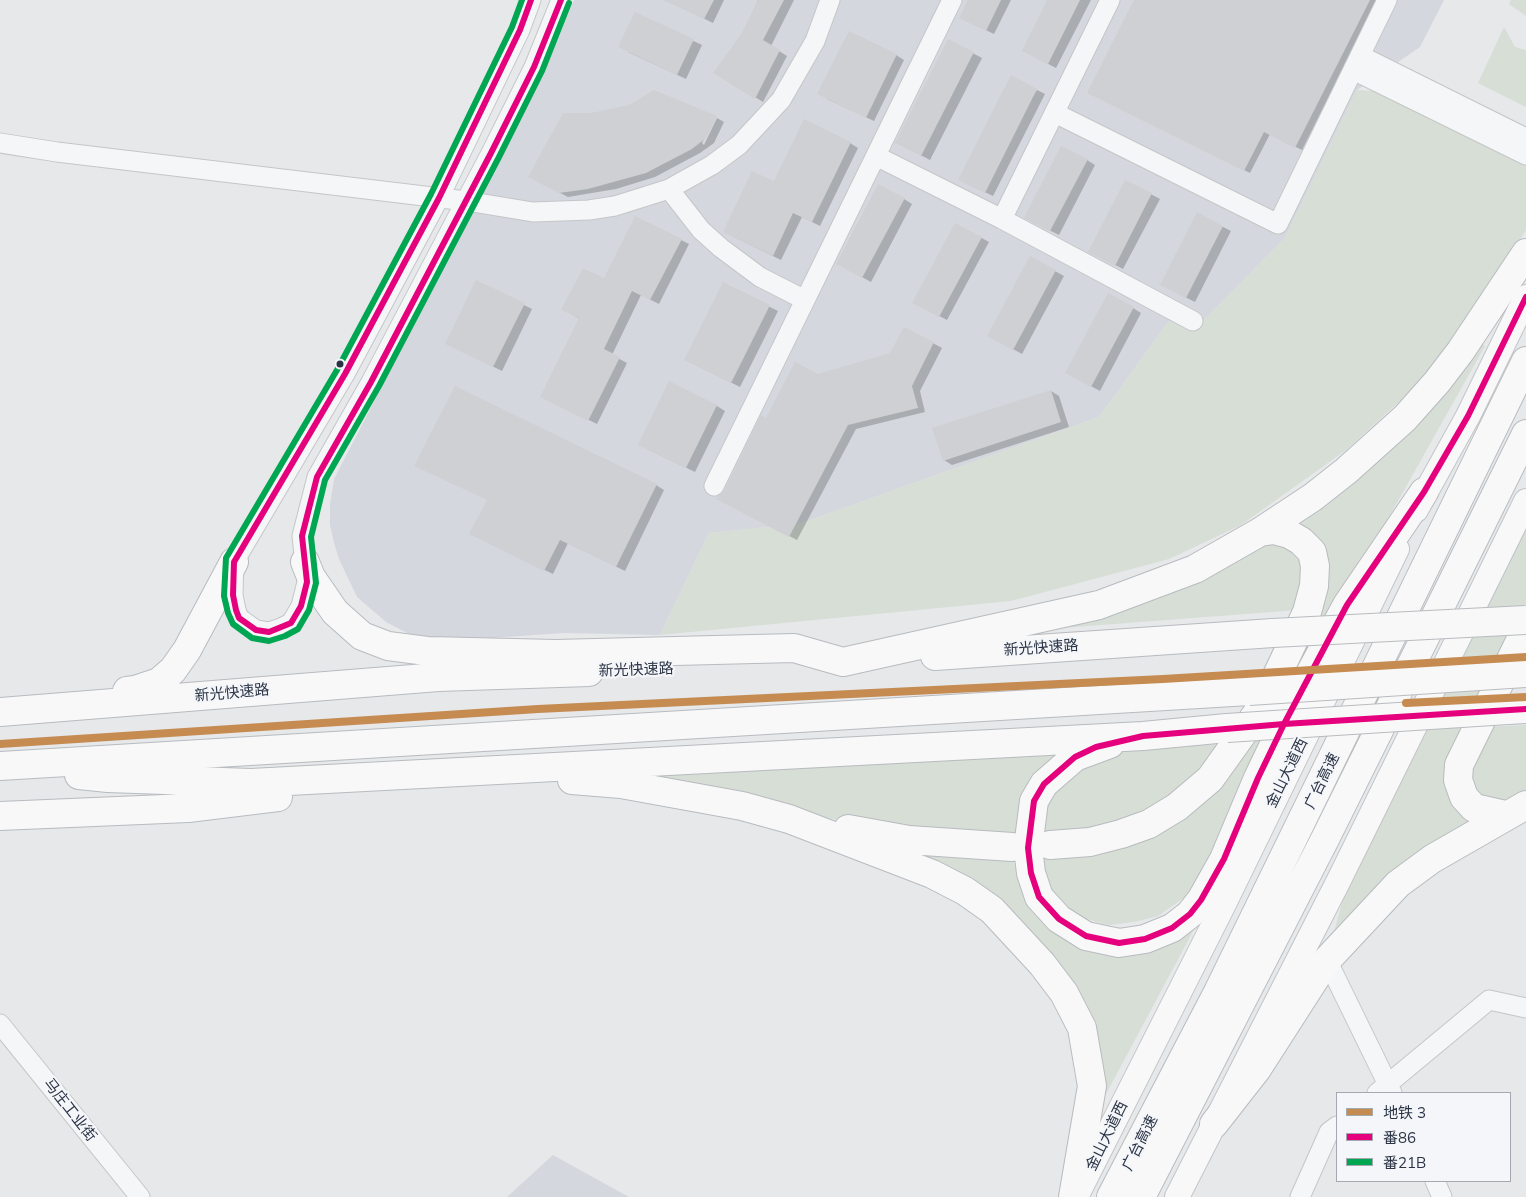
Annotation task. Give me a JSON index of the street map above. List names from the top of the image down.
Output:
{
  "streets": {
    "highway": ["新光快速路", "广台高速"],
    "main road": ["金山大道西"],
    "street": ["马庄工业街"]
  },
  "lines": ["transit line 番86", "transit line 番21B", "metro line 3"],
  "legend": ["地铁 3", "番86", "番21B"]
}
